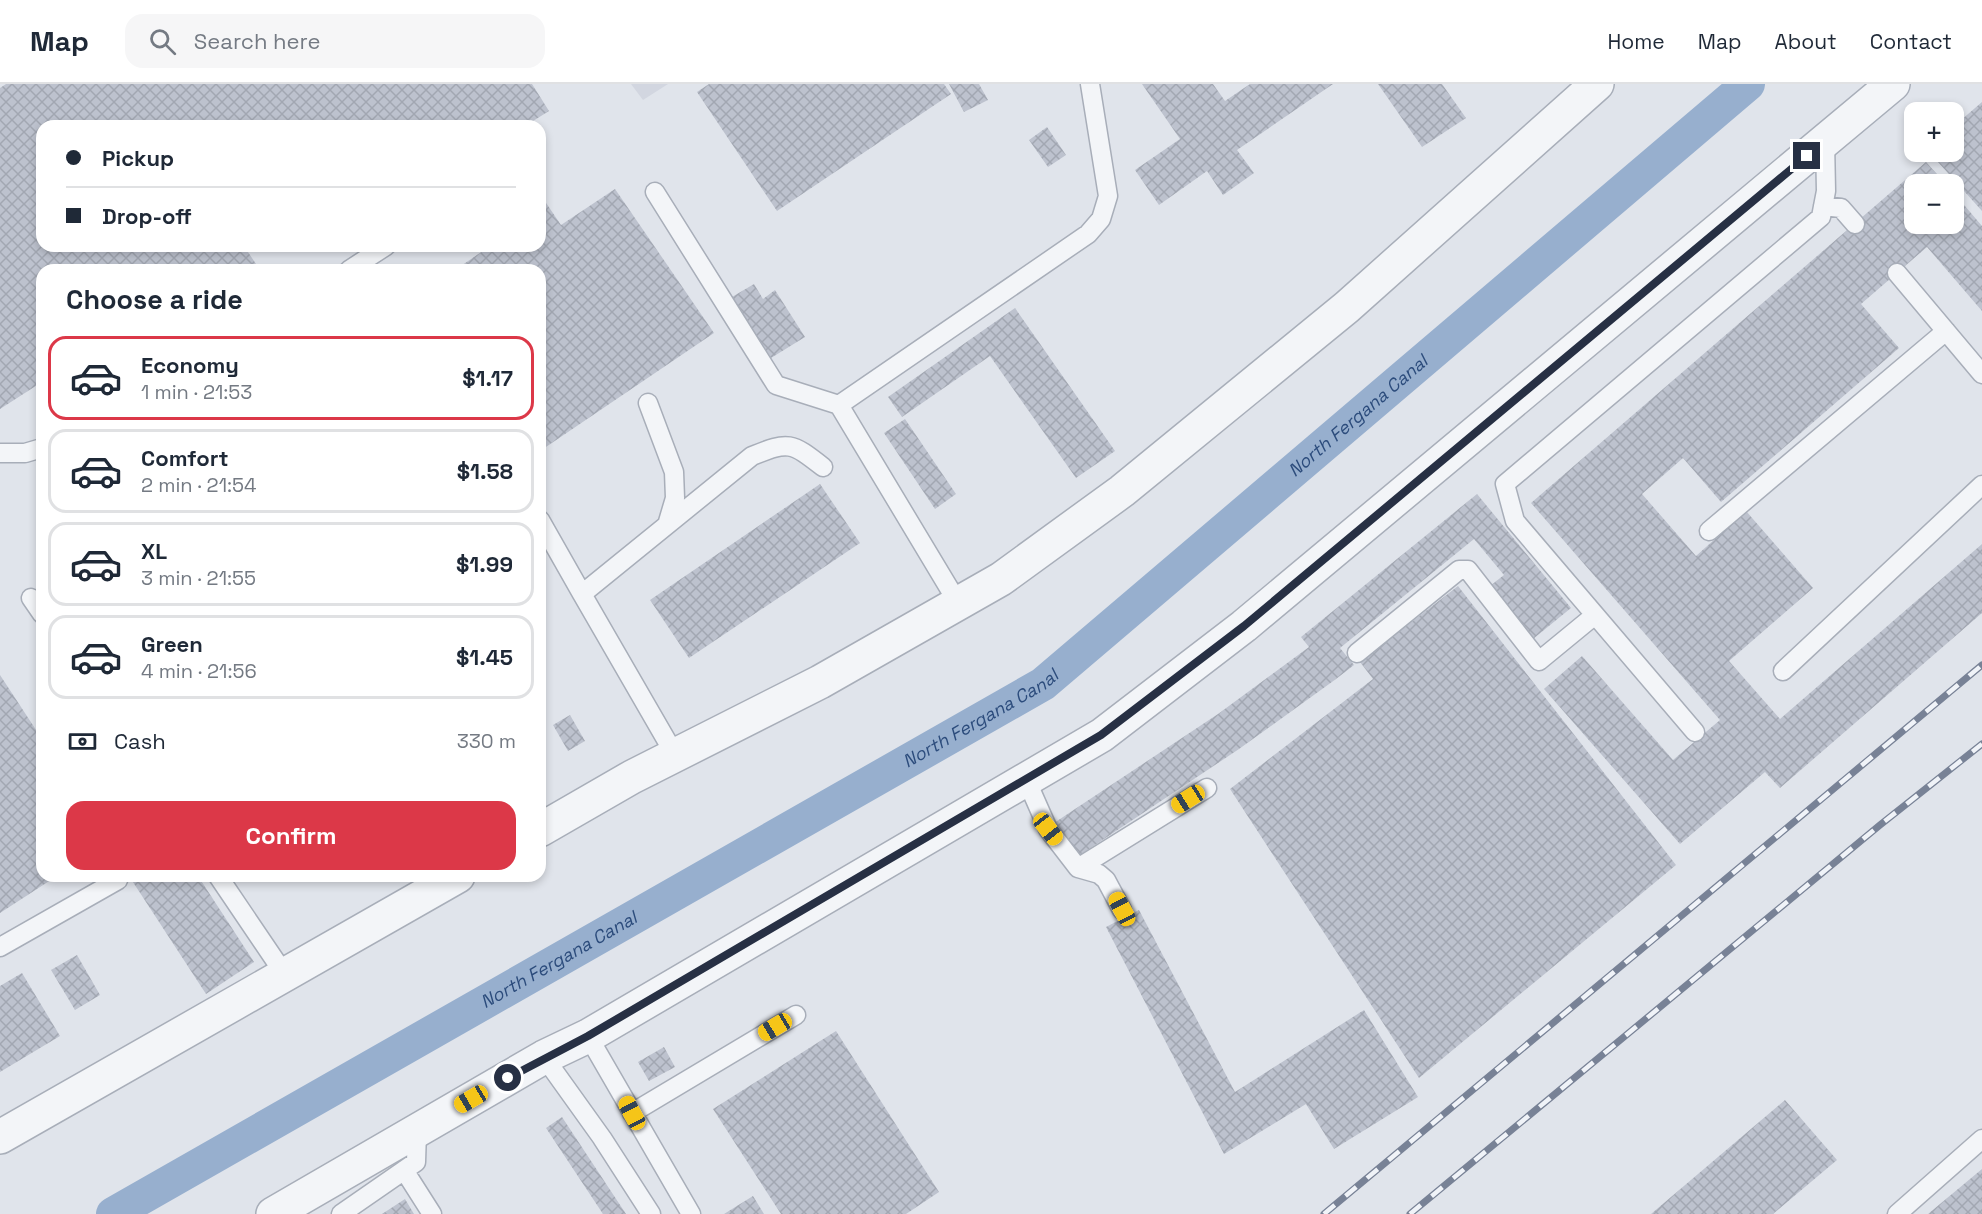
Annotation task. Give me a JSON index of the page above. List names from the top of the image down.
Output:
{
  "water": ["North Fergana Canal"],
  "page": {
    "header": "Map",
    "search": "Search here",
    "nav": [
      "Home",
      "Map",
      "About",
      "Contact"
    ],
    "map_buttons": ["+", "−"],
    "banner": ["Pickup", "Drop-off"],
    "heading": "Choose a ride",
    "list": [
      {
        "name": "Economy",
        "note": "1 min · 21:53",
        "value": "$1.17"
      },
      {
        "name": "Comfort",
        "note": "2 min · 21:54",
        "value": "$1.58"
      },
      {
        "name": "XL",
        "note": "3 min · 21:55",
        "value": "$1.99"
      },
      {
        "name": "Green",
        "note": "4 min · 21:56",
        "value": "$1.45"
      }
    ],
    "pay": ["Cash", "330 m"],
    "buttons": "Confirm"
  }
}
